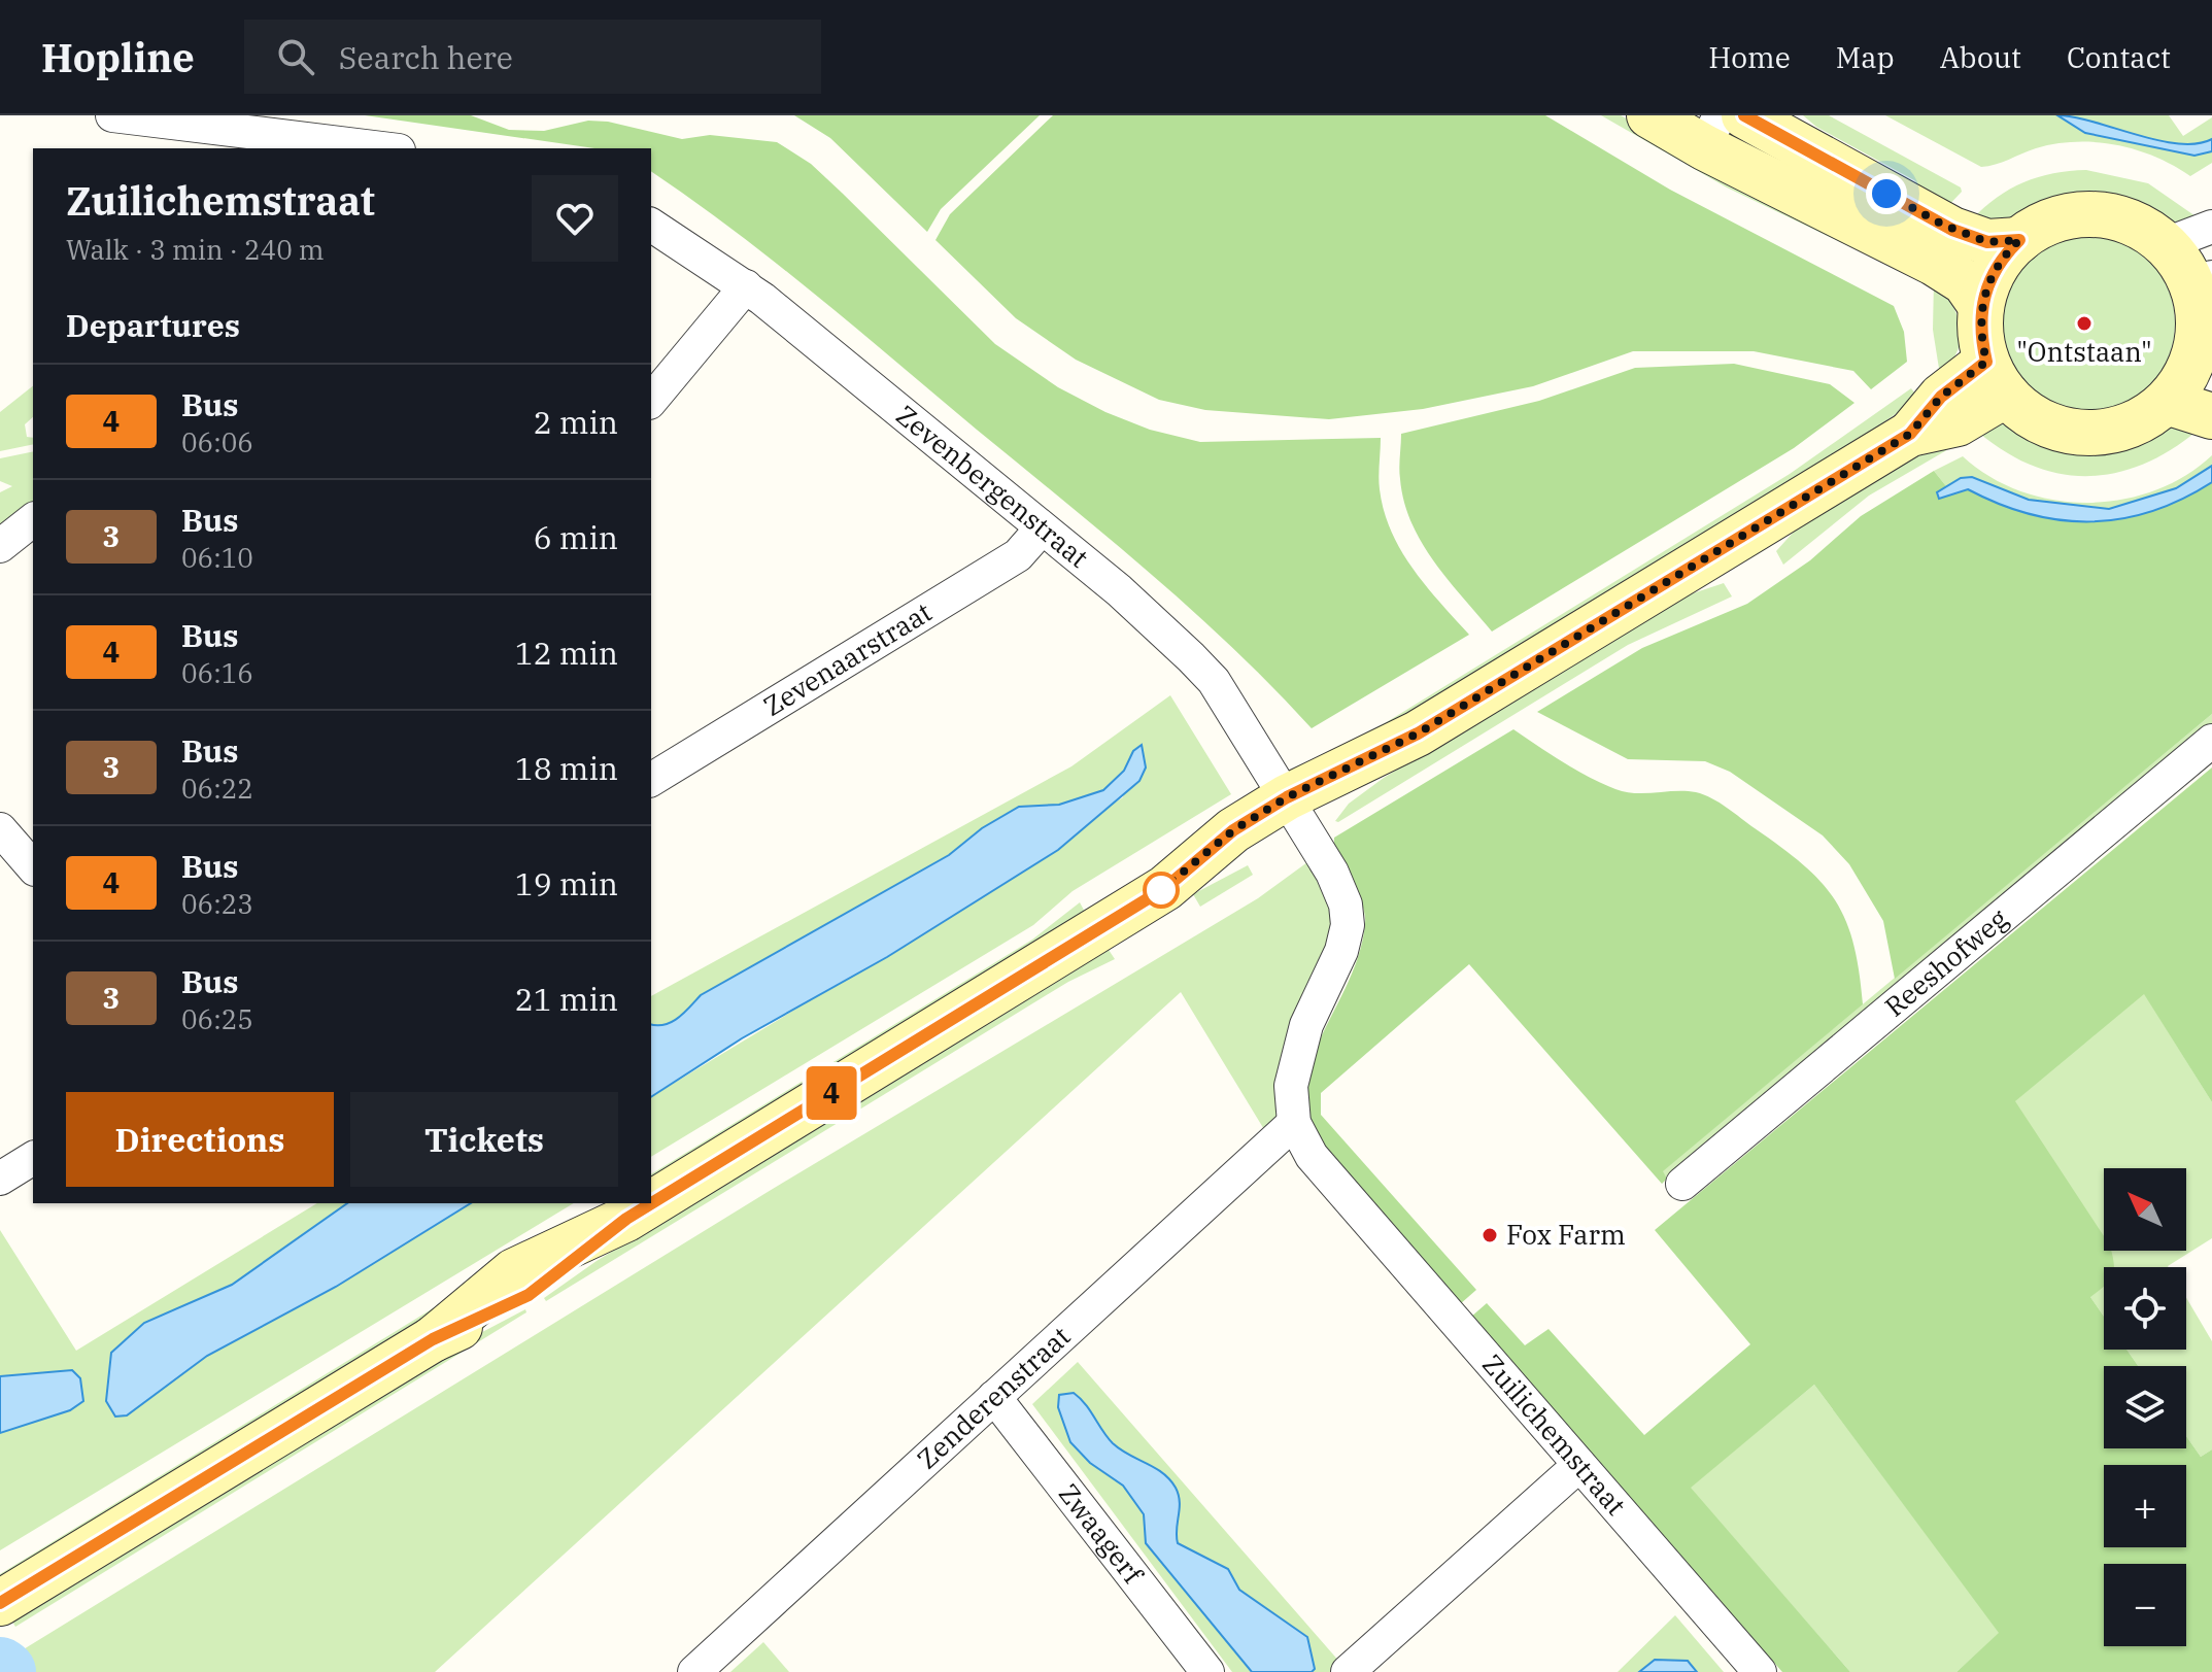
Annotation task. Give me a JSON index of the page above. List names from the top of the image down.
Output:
{
  "streets": {
    "street": [
      "Zevenbergenstraat",
      "Zevenaarstraat",
      "Reeshofweg",
      "Zenderenstraat",
      "Zuilichemstraat",
      "Zwaagerf"
    ]
  },
  "crossings": [
    ["Zevenbergenstraat", "Zevenaarstraat"],
    ["Zevenbergenstraat", "Zuilichemstraat"],
    ["Zenderenstraat", "Zuilichemstraat"],
    ["Zenderenstraat", "Zwaagerf"]
  ],
  "places": ["\"Ontstaan\"", "Fox Farm"],
  "lines": ["bus line 4"],
  "north": "top left",
  "page": {
    "header": "Hopline",
    "search": "Search here",
    "nav": [
      "Home",
      "Map",
      "About",
      "Contact"
    ],
    "on_map": "4",
    "heading": [
      ["Zuilichemstraat", "Walk · 3 min · 240 m"],
      "Departures"
    ],
    "list": [
      {
        "mark": "4",
        "name": "Bus",
        "note": "06:06",
        "value": "2 min"
      },
      {
        "mark": "3",
        "name": "Bus",
        "note": "06:10",
        "value": "6 min"
      },
      {
        "mark": "4",
        "name": "Bus",
        "note": "06:16",
        "value": "12 min"
      },
      {
        "mark": "3",
        "name": "Bus",
        "note": "06:22",
        "value": "18 min"
      },
      {
        "mark": "4",
        "name": "Bus",
        "note": "06:23",
        "value": "19 min"
      },
      {
        "mark": "3",
        "name": "Bus",
        "note": "06:25",
        "value": "21 min"
      }
    ],
    "buttons": ["Directions", "Tickets"],
    "map_buttons": ["+", "−"]
  }
}
